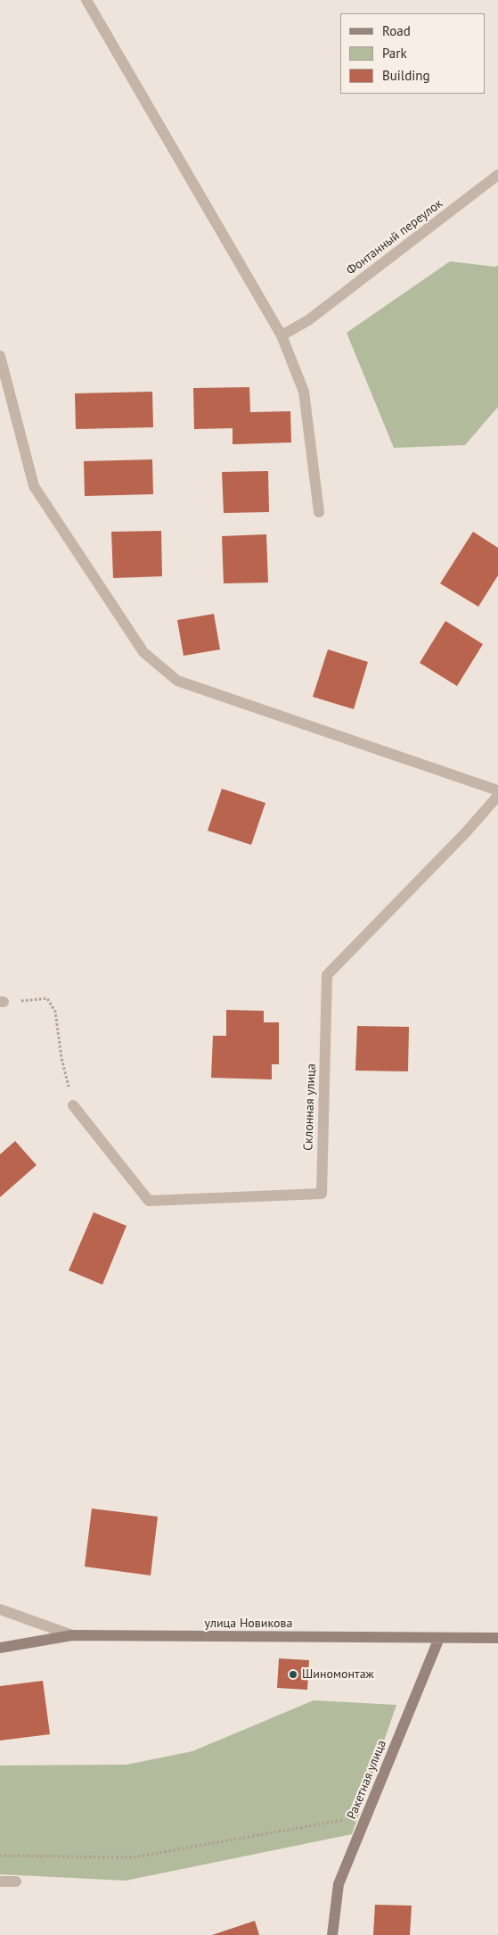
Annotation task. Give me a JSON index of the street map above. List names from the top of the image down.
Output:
{
  "streets": {
    "main road": ["улица Новикова", "Ракетная улица"],
    "street": ["Фонтанный переулок", "Склонная улица"]
  },
  "crossings": [
    ["улица Новикова", "Ракетная улица"]
  ],
  "places": ["Шиномонтаж"],
  "legend": ["Road", "Park", "Building"]
}
